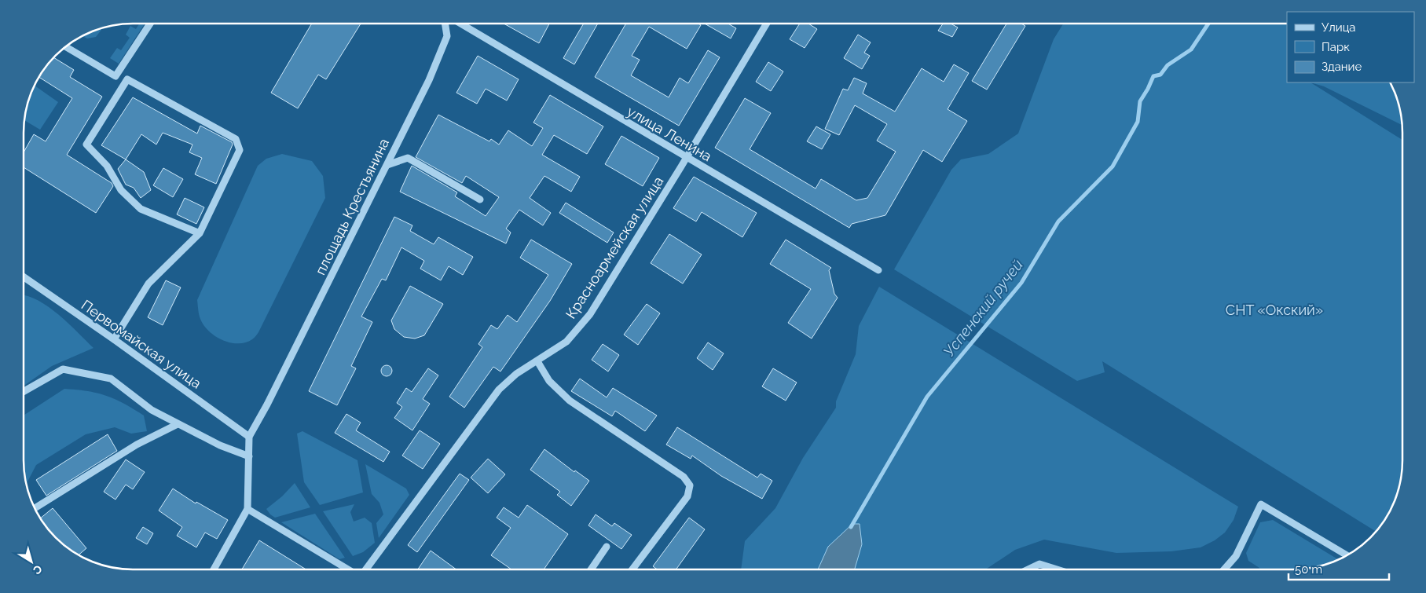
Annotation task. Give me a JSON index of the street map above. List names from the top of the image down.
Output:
{
  "streets": {
    "street": [
      "улица Ленина",
      "площадь Крестьянина",
      "Красноармейская улица",
      "Первомайская улица"
    ]
  },
  "crossings": [
    ["улица Ленина", "Красноармейская улица"],
    ["площадь Крестьянина", "Первомайская улица"]
  ],
  "water": ["Успенский ручей"],
  "parks": ["СНТ «Окский»"],
  "legend": ["Улица", "Парк", "Здание"],
  "scale_bar": "50 m",
  "north": "bottom right"
}
